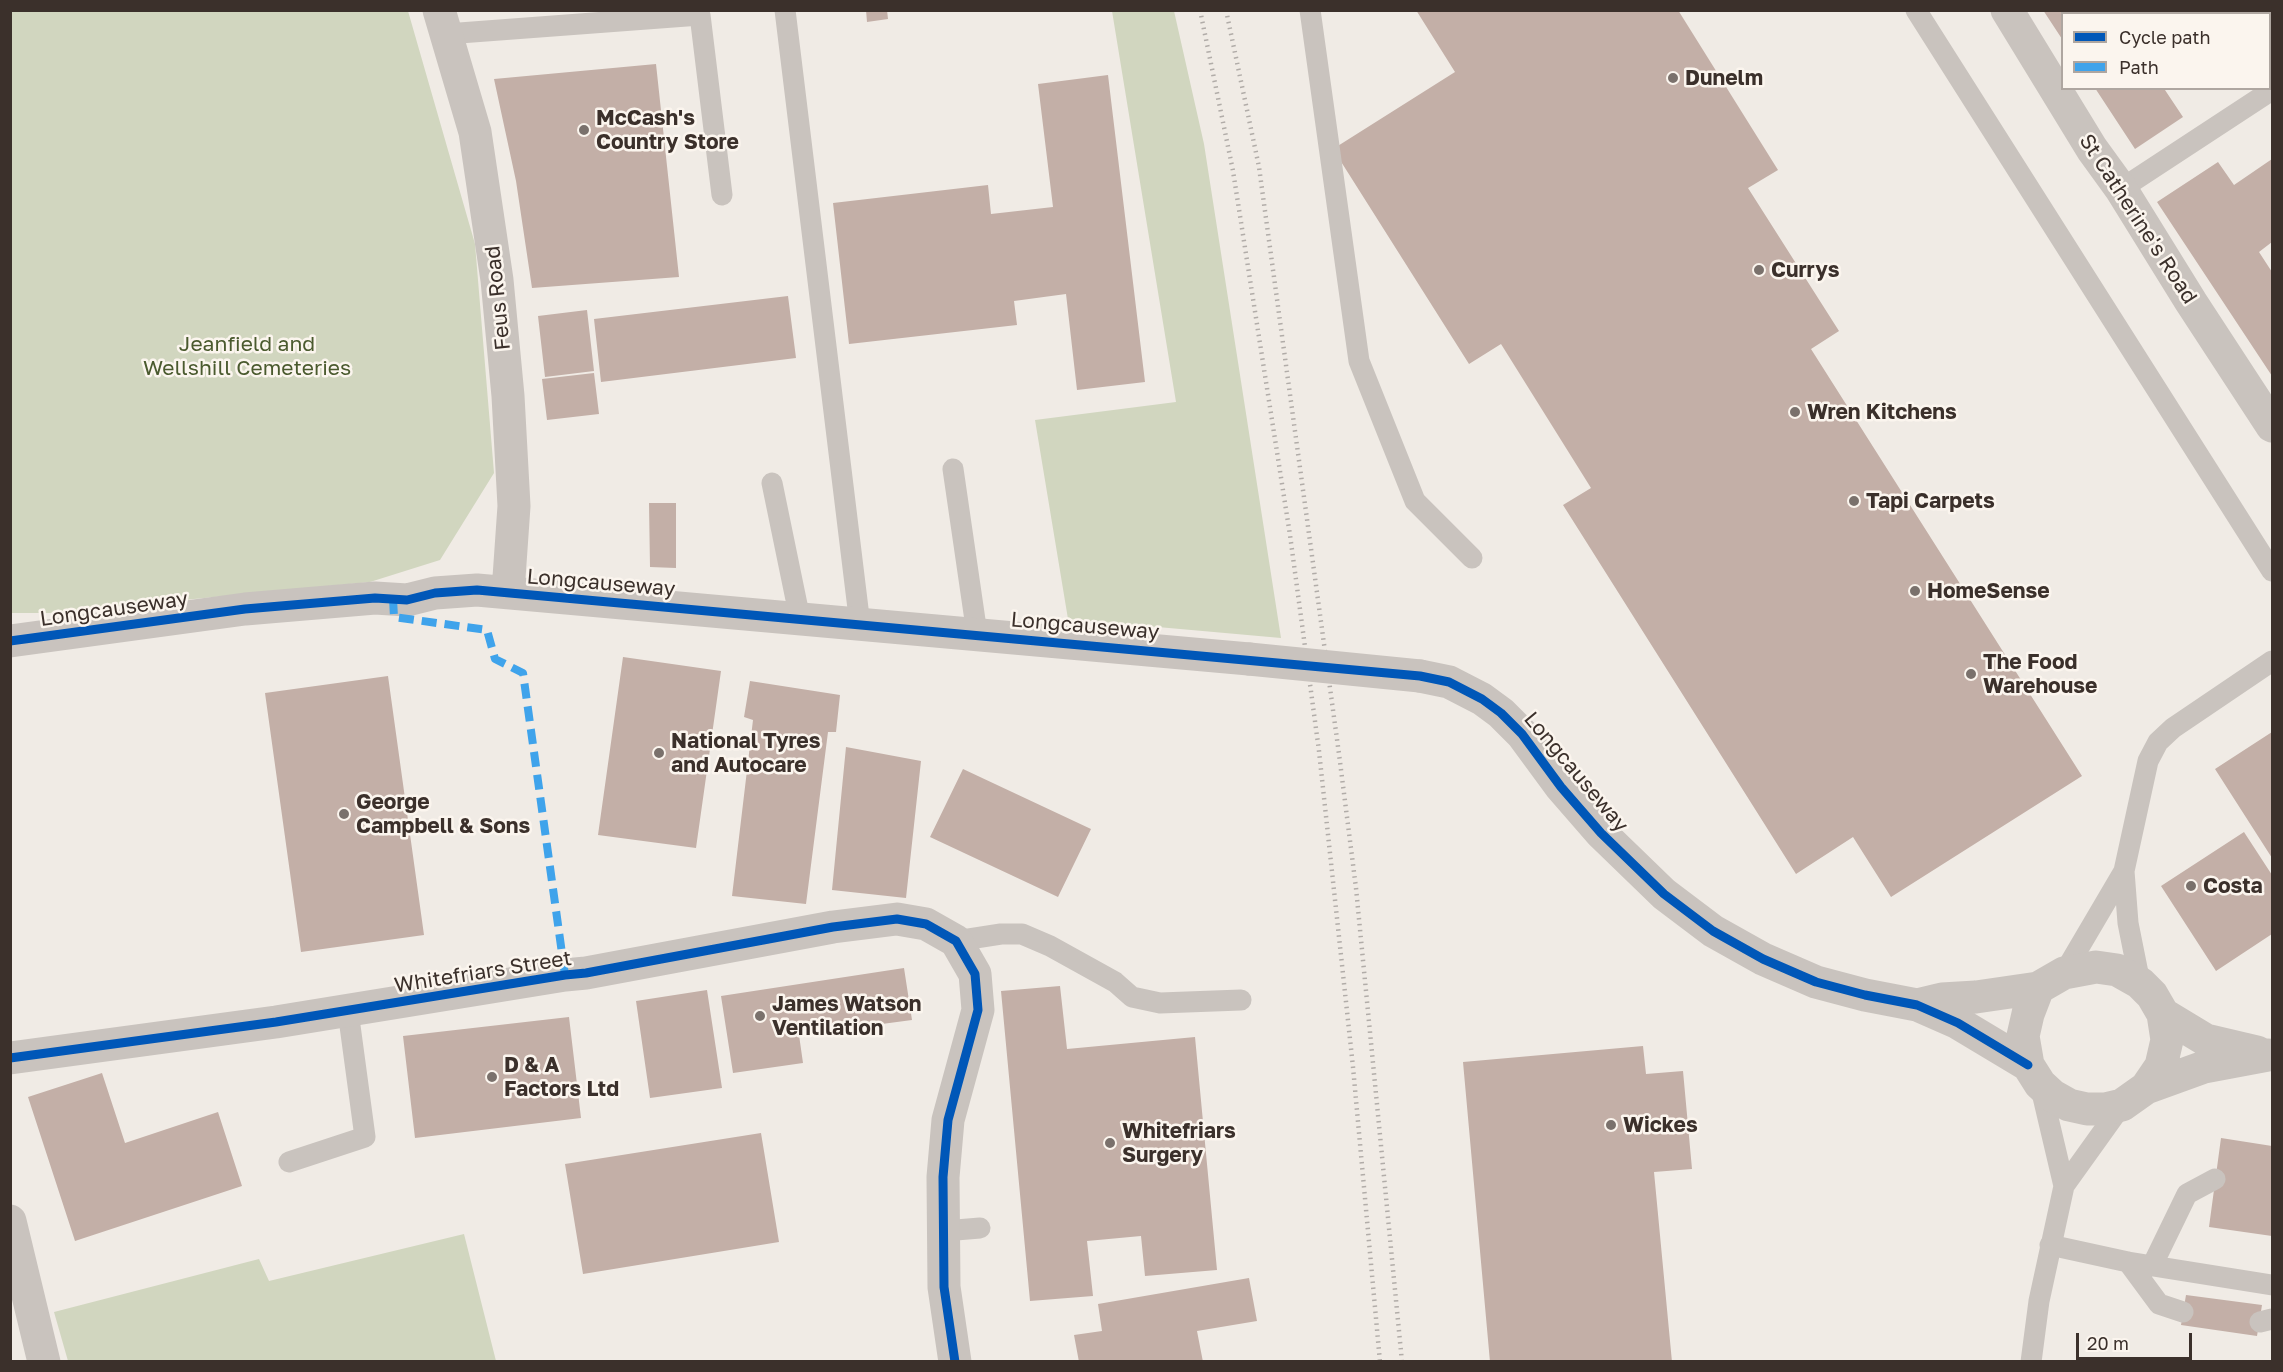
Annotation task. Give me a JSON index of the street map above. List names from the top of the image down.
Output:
{
  "streets": {
    "street": [
      "St Catherine's Road",
      "Feus Road",
      "Longcauseway",
      "Whitefriars Street"
    ]
  },
  "crossings": [
    ["Feus Road", "Longcauseway"]
  ],
  "parks": ["Jeanfield and Wellshill Cemeteries"],
  "places": [
    "Dunelm",
    "McCash's Country Store",
    "Currys",
    "Wren Kitchens",
    "Tapi Carpets",
    "HomeSense",
    "The Food Warehouse",
    "National Tyres and Autocare",
    "George Campbell & Sons",
    "Costa",
    "James Watson Ventilation",
    "D & A Factors Ltd",
    "Wickes",
    "Whitefriars Surgery"
  ],
  "legend": ["Cycle path", "Path"],
  "scale_bar": "20 m"
}
